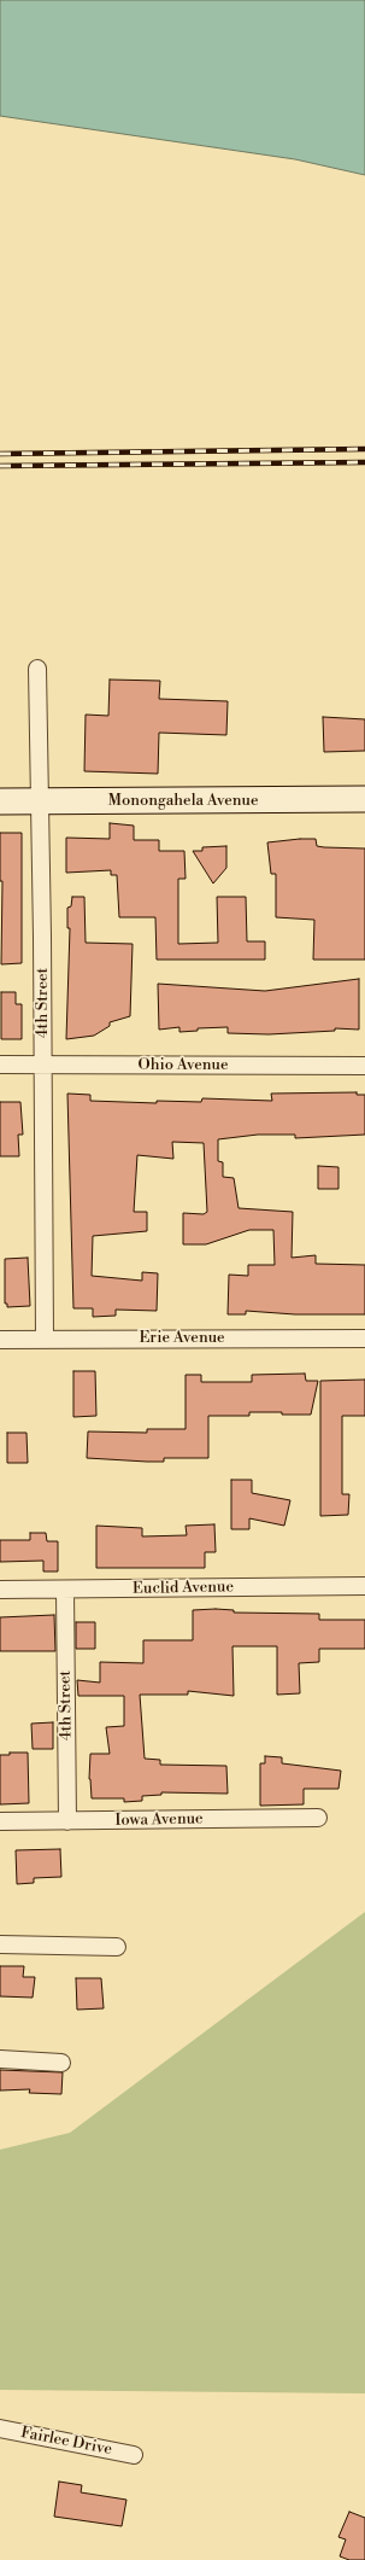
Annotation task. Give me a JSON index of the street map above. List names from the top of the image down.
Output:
{
  "streets": {
    "main road": ["Monongahela Avenue"],
    "street": [
      "4th Street",
      "Ohio Avenue",
      "Erie Avenue",
      "Euclid Avenue",
      "Iowa Avenue",
      "Fairlee Drive"
    ]
  },
  "crossings": [
    ["Monongahela Avenue", "4th Street"],
    ["4th Street", "Ohio Avenue"],
    ["4th Street", "Erie Avenue"],
    ["4th Street", "Euclid Avenue"],
    ["4th Street", "Iowa Avenue"]
  ]
}
